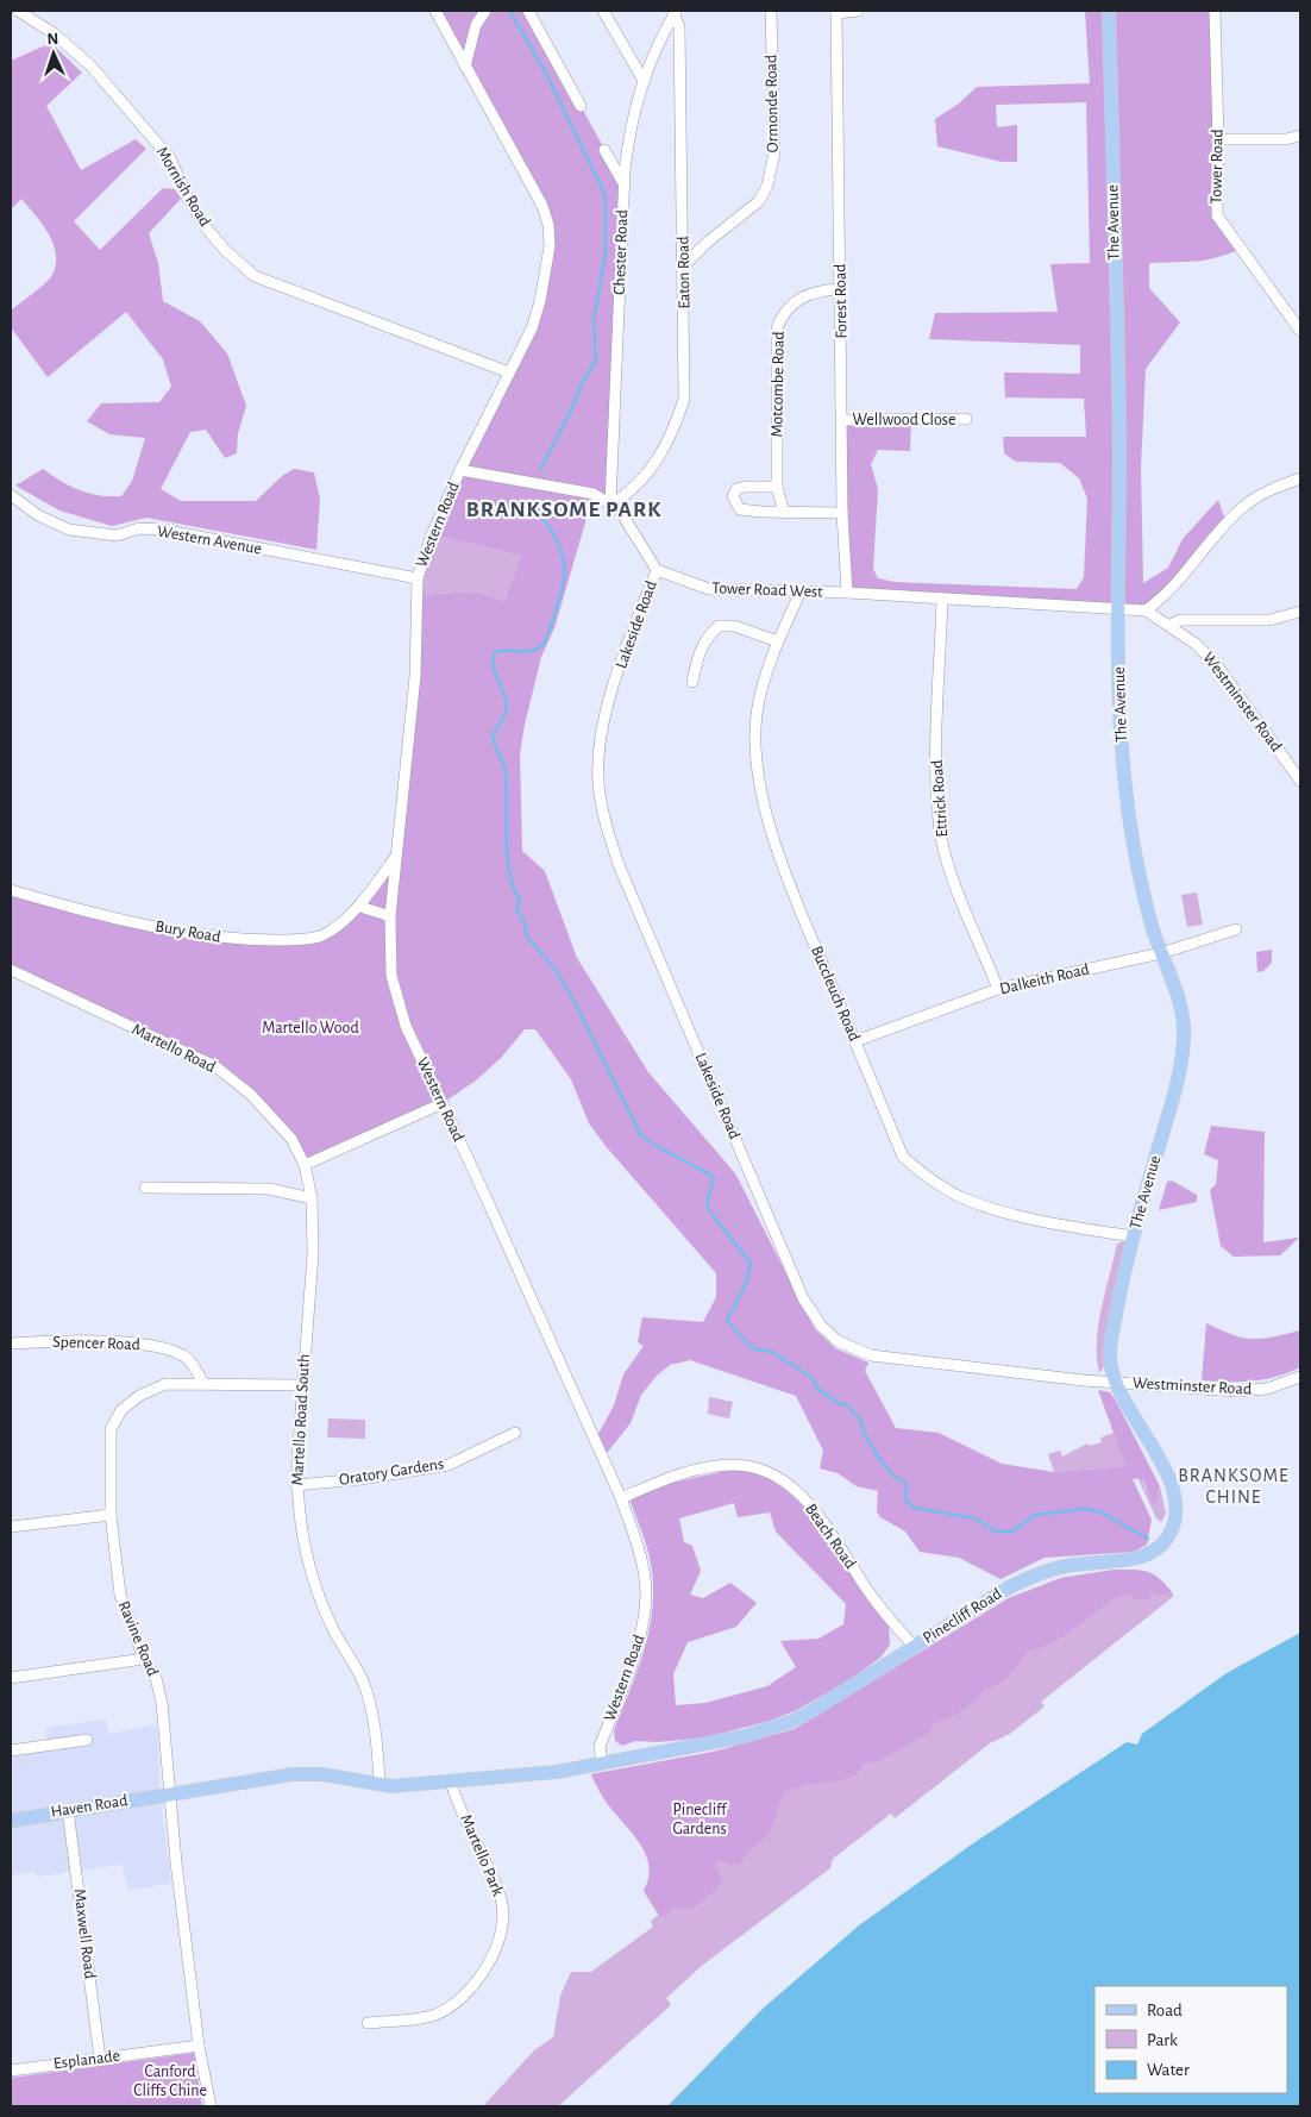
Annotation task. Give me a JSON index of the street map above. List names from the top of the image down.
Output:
{
  "streets": {
    "main road": ["The Avenue", "Pinecliff Road", "Haven Road"],
    "street": [
      "Ormonde Road",
      "Tower Road",
      "Mornish Road",
      "Chester Road",
      "Eaton Road",
      "Forest Road",
      "Motcombe Road",
      "Wellwood Close",
      "Western Road",
      "Western Avenue",
      "Tower Road West",
      "Lakeside Road",
      "Westminster Road",
      "Ettrick Road",
      "Bury Road",
      "Dalkeith Road",
      "Buccleuch Road",
      "Martello Road",
      "Spencer Road",
      "Martello Road South",
      "Oratory Gardens",
      "Beach Road",
      "Ravine Road",
      "Martello Park",
      "Maxwell Road",
      "Esplanade"
    ]
  },
  "crossings": [
    ["Ormonde Road", "Eaton Road"],
    ["Mornish Road", "Western Road"],
    ["The Avenue", "Tower Road West"],
    ["The Avenue", "Lakeside Road"],
    ["The Avenue", "Westminster Road"],
    ["The Avenue", "Dalkeith Road"],
    ["The Avenue", "Buccleuch Road"],
    ["The Avenue", "Pinecliff Road"],
    ["Chester Road", "Eaton Road"],
    ["Forest Road", "Motcombe Road"],
    ["Forest Road", "Wellwood Close"],
    ["Forest Road", "Tower Road West"],
    ["Western Road", "Western Avenue"],
    ["Western Road", "Bury Road"],
    ["Western Road", "Beach Road"],
    ["Western Road", "Pinecliff Road"],
    ["Tower Road West", "Lakeside Road"],
    ["Tower Road West", "Westminster Road"],
    ["Tower Road West", "Ettrick Road"],
    ["Tower Road West", "Buccleuch Road"],
    ["Lakeside Road", "Westminster Road"],
    ["Lakeside Road", "Pinecliff Road"],
    ["Westminster Road", "Pinecliff Road"],
    ["Ettrick Road", "Dalkeith Road"],
    ["Dalkeith Road", "Buccleuch Road"],
    ["Martello Road", "Martello Road South"],
    ["Spencer Road", "Ravine Road"],
    ["Martello Road South", "Oratory Gardens"],
    ["Martello Road South", "Ravine Road"],
    ["Beach Road", "Pinecliff Road"],
    ["Ravine Road", "Haven Road"],
    ["Ravine Road", "Esplanade"],
    ["Haven Road", "Maxwell Road"],
    ["Maxwell Road", "Esplanade"]
  ],
  "districts": ["BRANKSOME PARK", "BRANKSOME CHINE"],
  "parks": ["Martello Wood", "Pinecliff Gardens", "Canford Cliffs Chine"],
  "legend": ["Road", "Park", "Water"],
  "north": "top"
}
